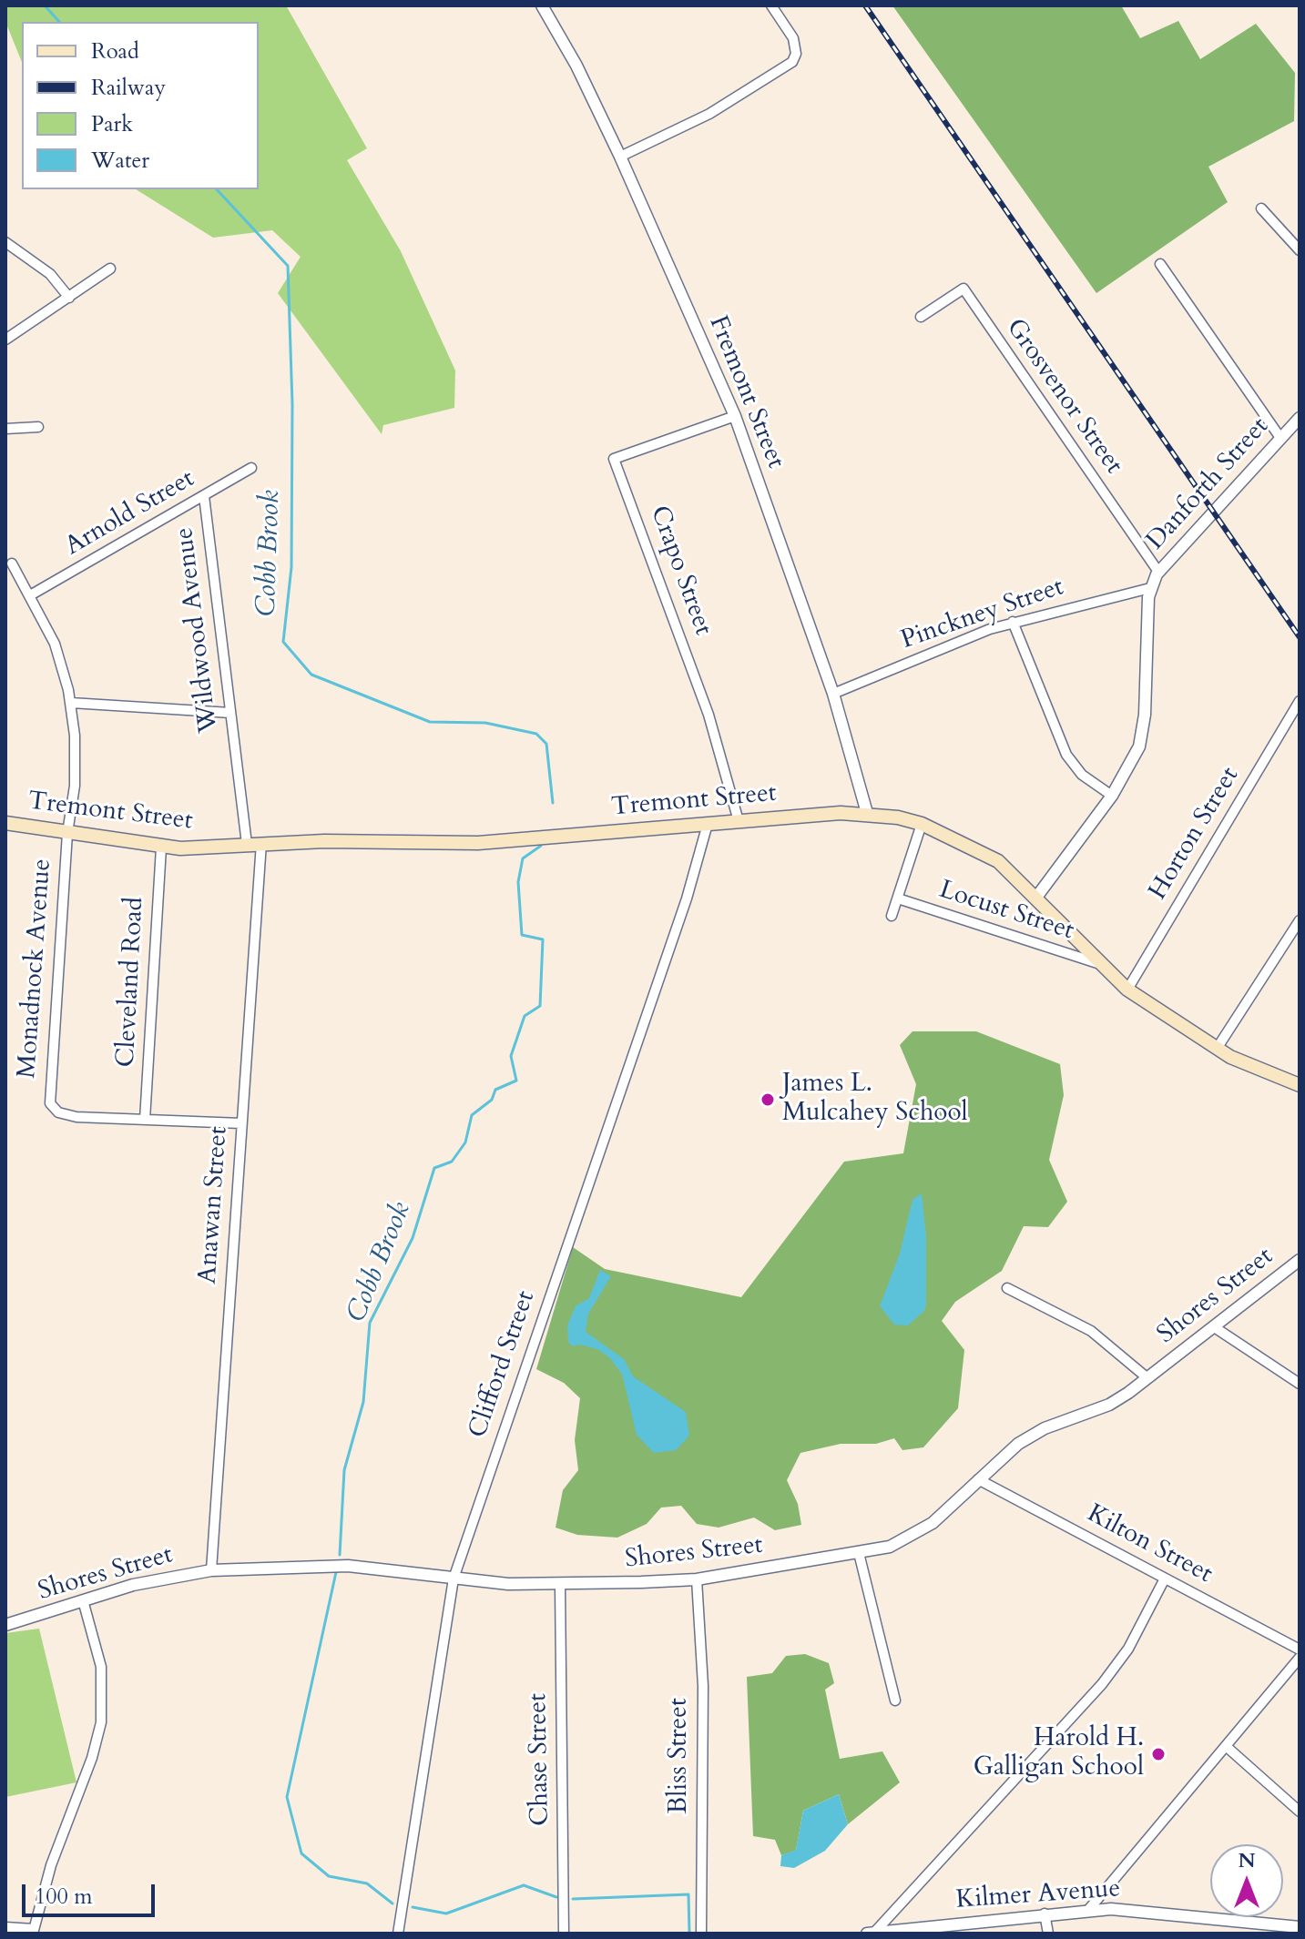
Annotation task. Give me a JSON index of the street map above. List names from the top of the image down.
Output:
{
  "streets": {
    "main road": ["Tremont Street"],
    "street": [
      "Fremont Street",
      "Grosvenor Street",
      "Danforth Street",
      "Arnold Street",
      "Crapo Street",
      "Pinckney Street",
      "Wildwood Avenue",
      "Horton Street",
      "Locust Street",
      "Monadnock Avenue",
      "Cleveland Road",
      "Anawan Street",
      "Shores Street",
      "Clifford Street",
      "Kilton Street",
      "Bliss Street",
      "Chase Street",
      "Kilmer Avenue"
    ]
  },
  "crossings": [
    ["Fremont Street", "Crapo Street"],
    ["Fremont Street", "Pinckney Street"],
    ["Fremont Street", "Tremont Street"],
    ["Grosvenor Street", "Danforth Street"],
    ["Danforth Street", "Pinckney Street"],
    ["Danforth Street", "Tremont Street"],
    ["Arnold Street", "Wildwood Avenue"],
    ["Arnold Street", "Monadnock Avenue"],
    ["Crapo Street", "Tremont Street"],
    ["Wildwood Avenue", "Tremont Street"],
    ["Tremont Street", "Horton Street"],
    ["Tremont Street", "Locust Street"],
    ["Tremont Street", "Monadnock Avenue"],
    ["Tremont Street", "Cleveland Road"],
    ["Tremont Street", "Anawan Street"],
    ["Tremont Street", "Clifford Street"],
    ["Monadnock Avenue", "Cleveland Road"],
    ["Anawan Street", "Shores Street"],
    ["Shores Street", "Clifford Street"],
    ["Shores Street", "Kilton Street"],
    ["Shores Street", "Bliss Street"],
    ["Shores Street", "Chase Street"]
  ],
  "water": ["Cobb Brook"],
  "places": ["James L. Mulcahey School", "Harold H. Galligan School"],
  "legend": [
    "Road",
    "Railway",
    "Park",
    "Water"
  ],
  "scale_bar": "100 m",
  "north": "top"
}
